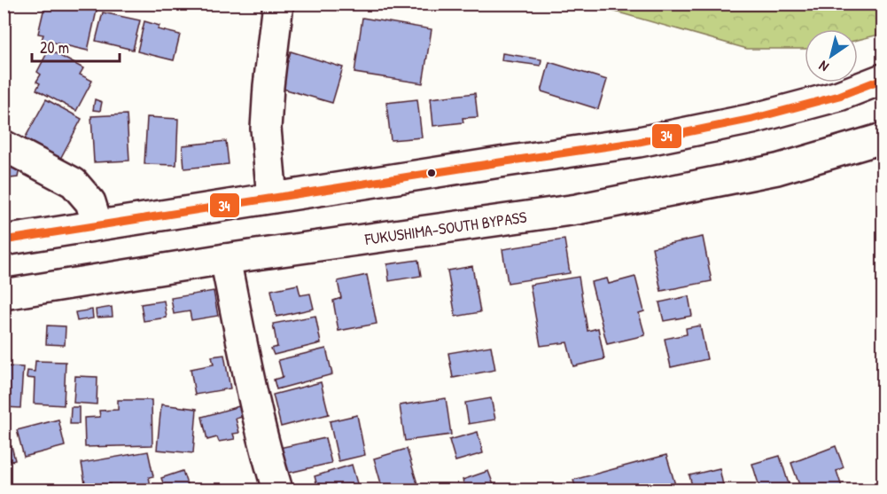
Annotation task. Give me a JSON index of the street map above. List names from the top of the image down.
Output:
{
  "streets": {
    "main road": ["FUKUSHIMA-SOUTH BYPASS"]
  },
  "lines": ["transit line 34"],
  "scale_bar": "20 m",
  "north": "bottom left"
}
